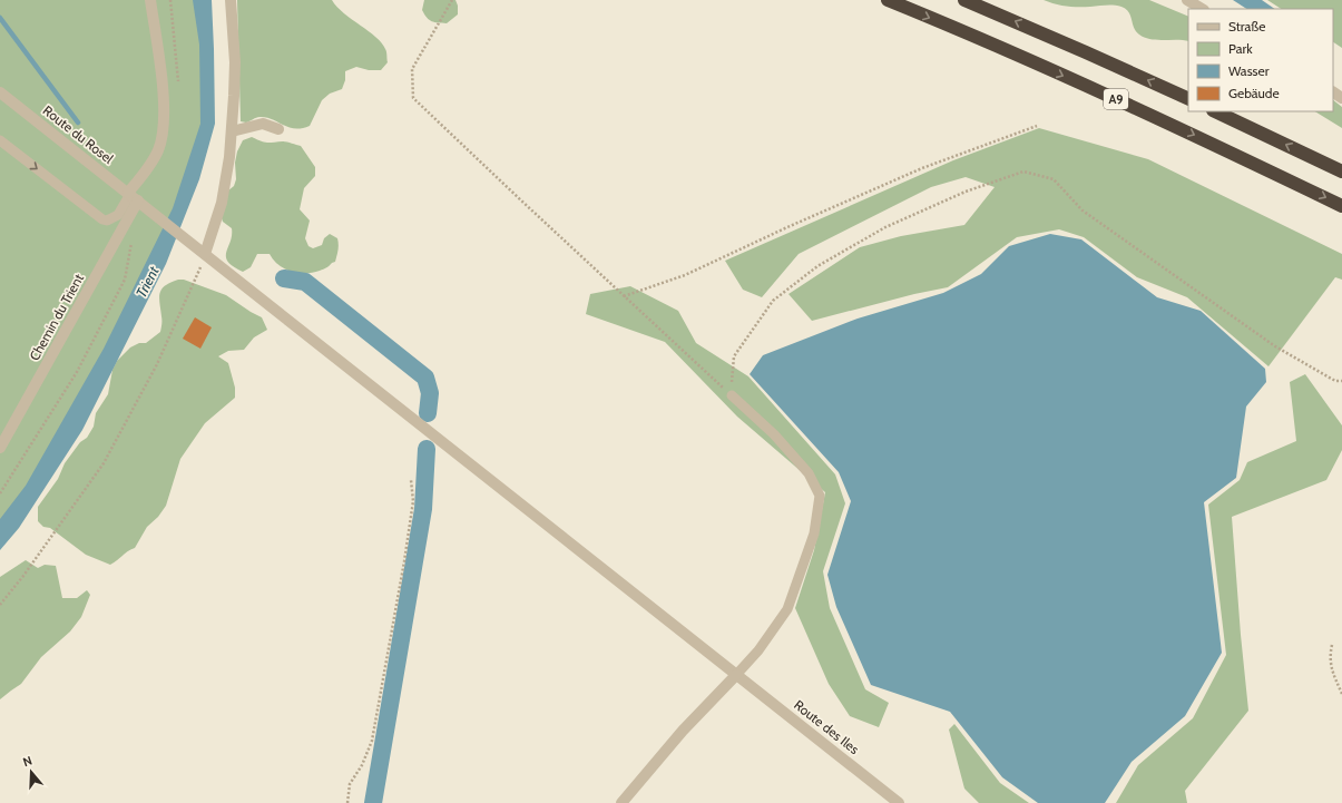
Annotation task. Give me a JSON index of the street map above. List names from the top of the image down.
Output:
{
  "streets": {
    "highway": ["A9"],
    "street": ["Route du Rosel", "Chemin du Trient", "Route des Iles"]
  },
  "crossings": [
    ["Route du Rosel", "Chemin du Trient"],
    ["Route du Rosel", "Route des Iles"]
  ],
  "water": ["Trient"],
  "legend": [
    "Straße",
    "Park",
    "Wasser",
    "Gebäude"
  ],
  "north": "top"
}
